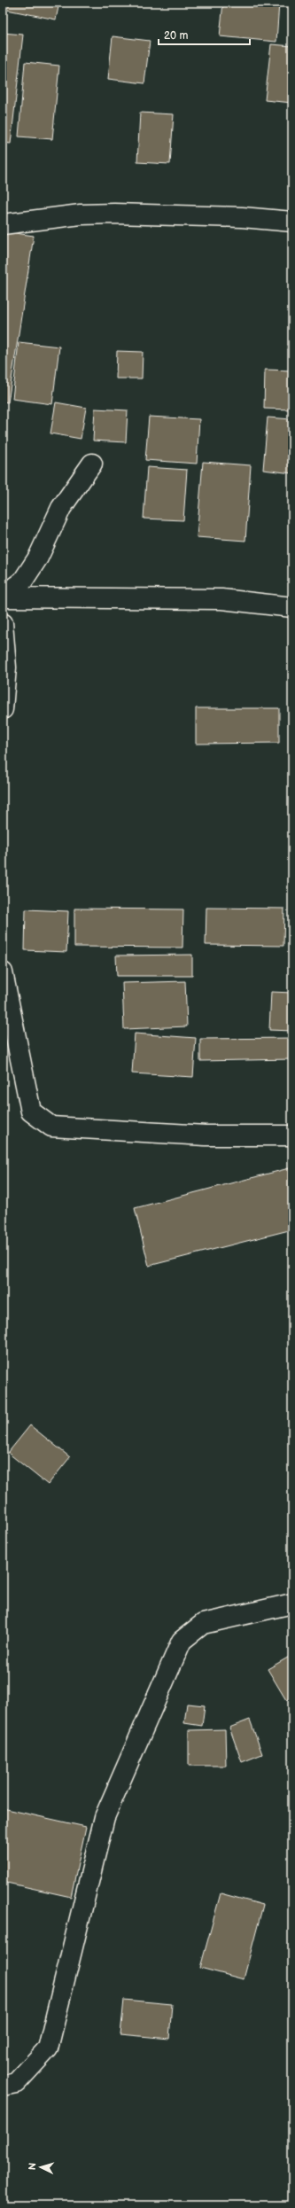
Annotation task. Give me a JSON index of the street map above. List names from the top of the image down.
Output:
{
  "scale_bar": "20 m",
  "north": "left"
}
